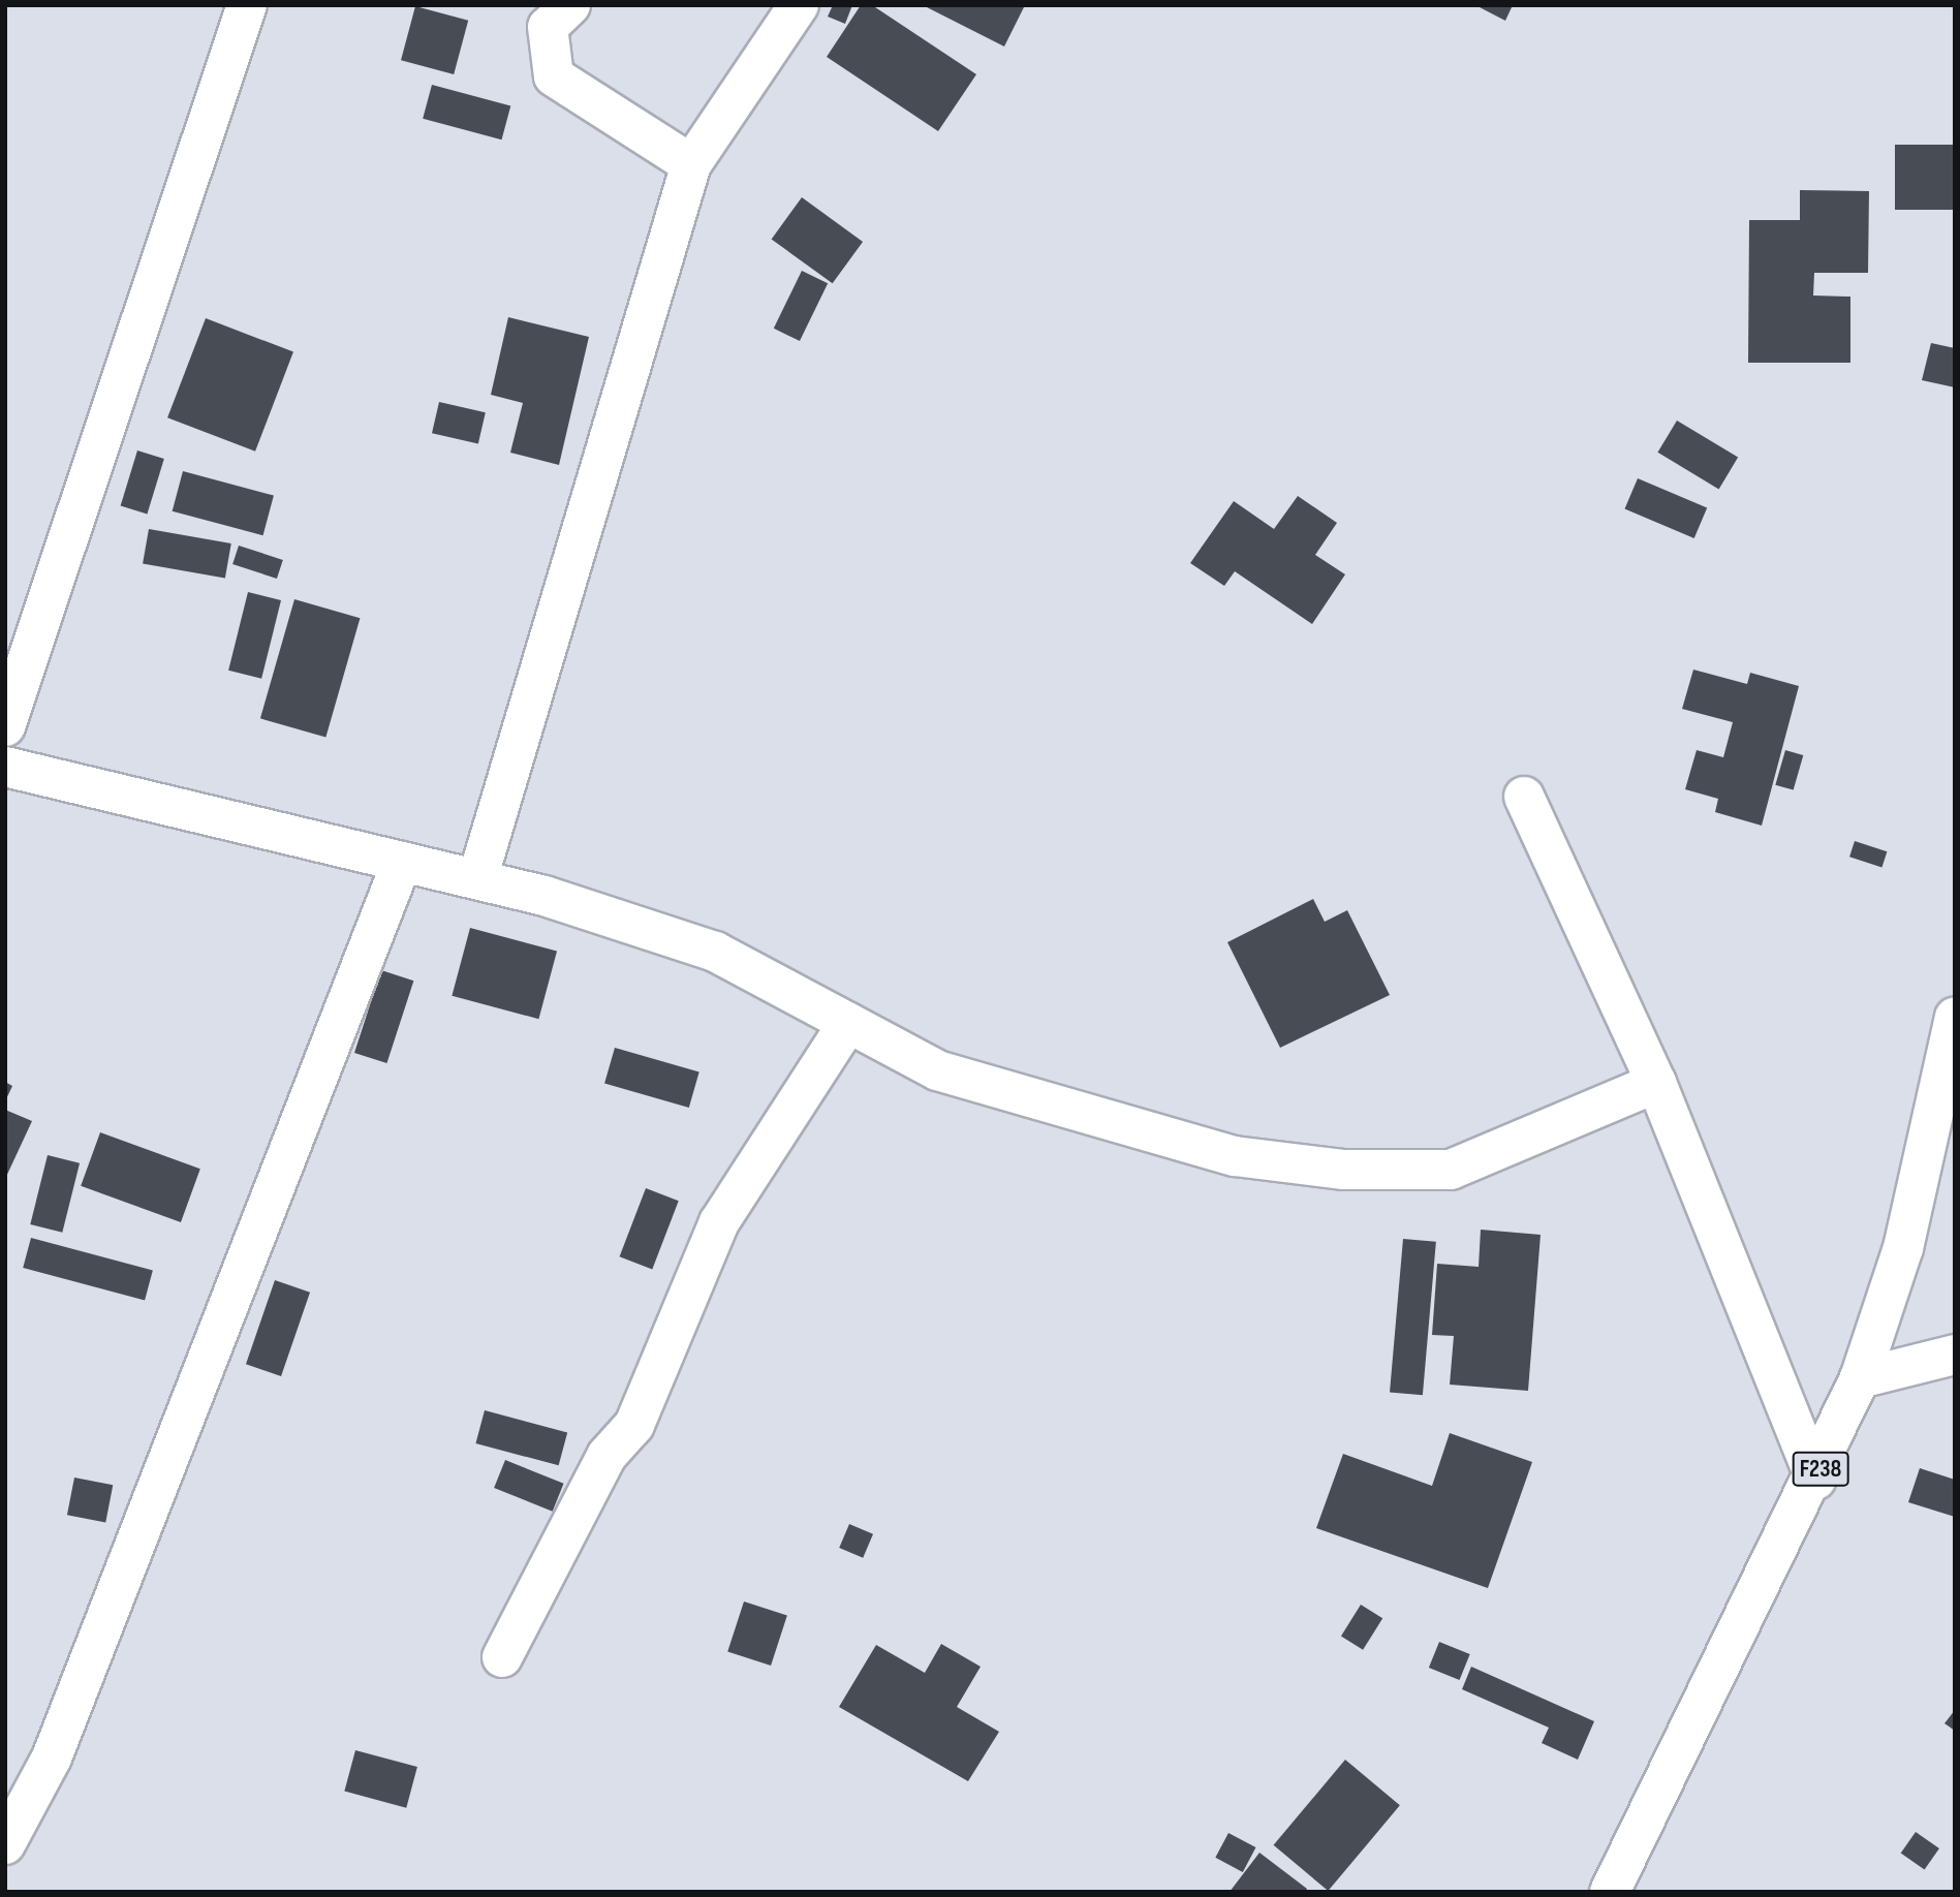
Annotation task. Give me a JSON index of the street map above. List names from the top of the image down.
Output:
{
  "streets": {
    "street": ["F238"]
  }
}
